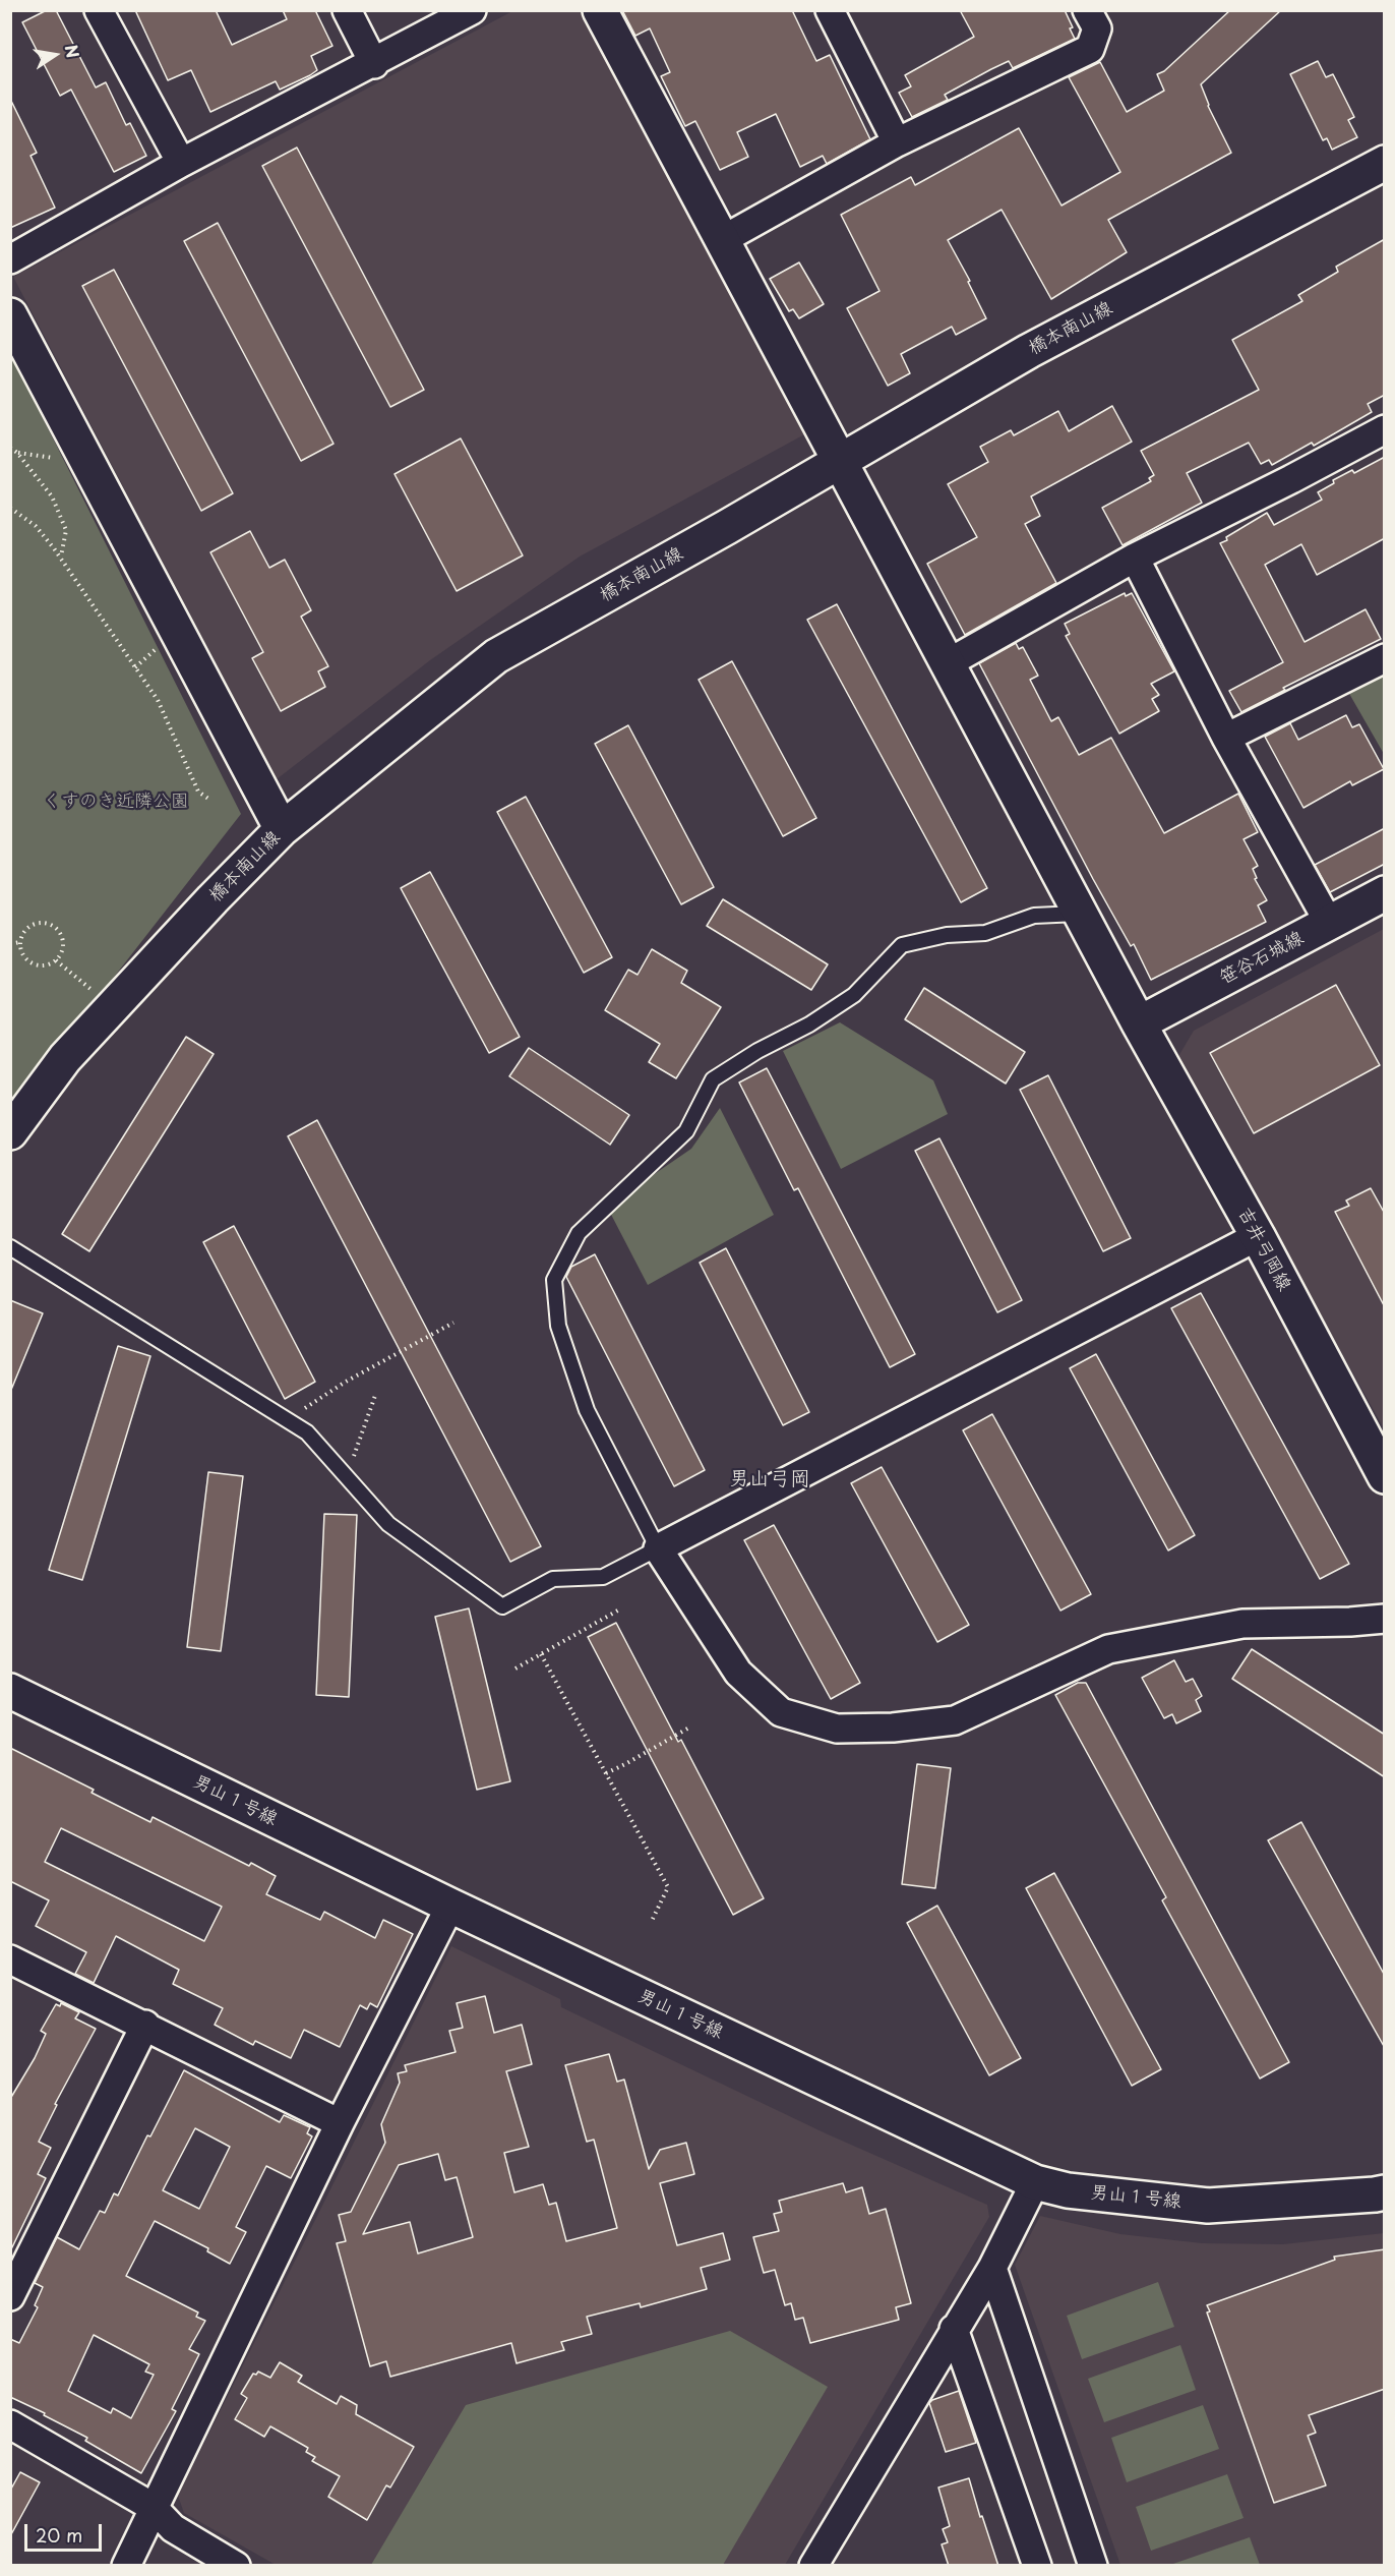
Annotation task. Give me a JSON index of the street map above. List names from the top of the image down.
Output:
{
  "streets": {
    "street": [
      "橋本南山線",
      "笹谷石城線",
      "吉井弓岡線",
      "男山１号線"
    ]
  },
  "crossings": [
    ["橋本南山線", "吉井弓岡線"],
    ["笹谷石城線", "吉井弓岡線"]
  ],
  "districts": ["男山弓岡"],
  "parks": ["くすのき近隣公園"],
  "scale_bar": "20 m",
  "north": "right"
}
